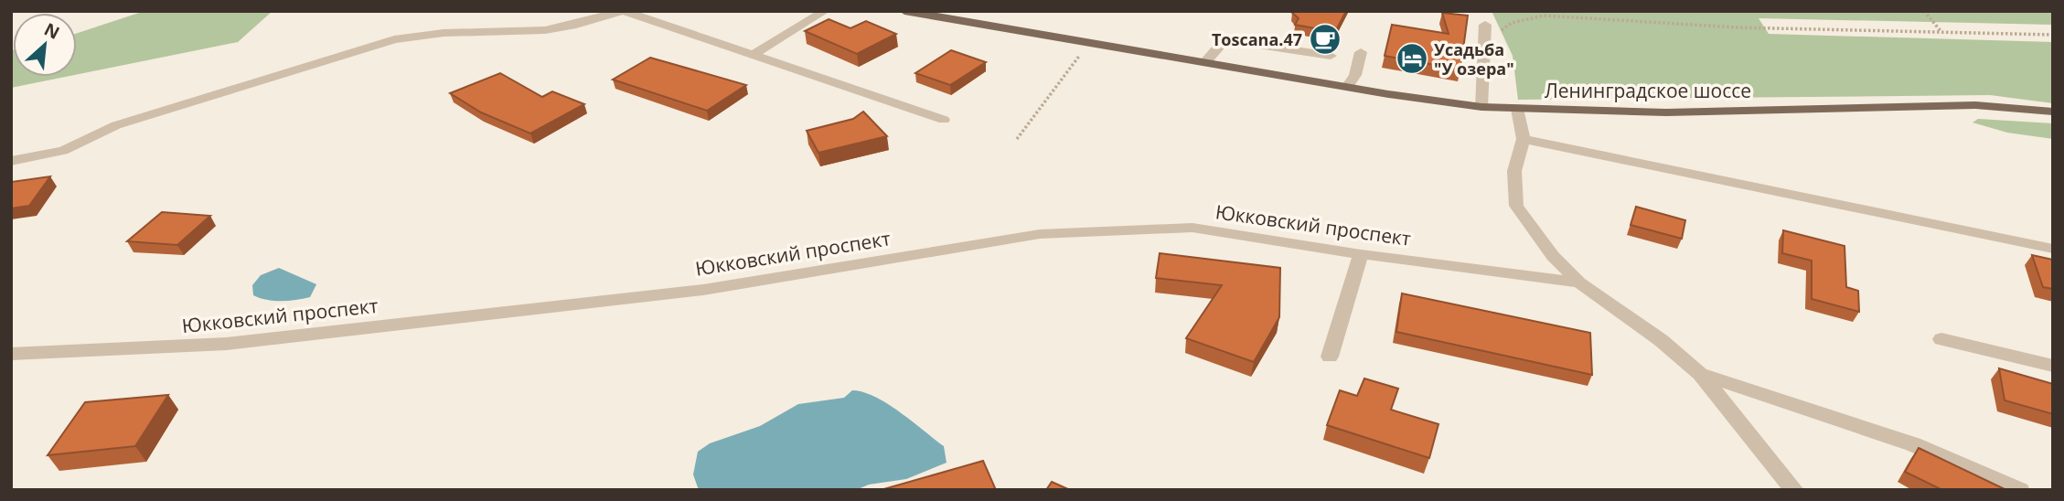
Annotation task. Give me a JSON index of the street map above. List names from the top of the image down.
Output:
{
  "streets": {
    "main road": ["Ленинградское шоссе"],
    "street": ["Юкковский проспект"]
  },
  "places": {
    "cafe": ["Toscana.47"],
    "hotel": ["Усадьба \"У озера\""]
  },
  "north": "top right"
}
